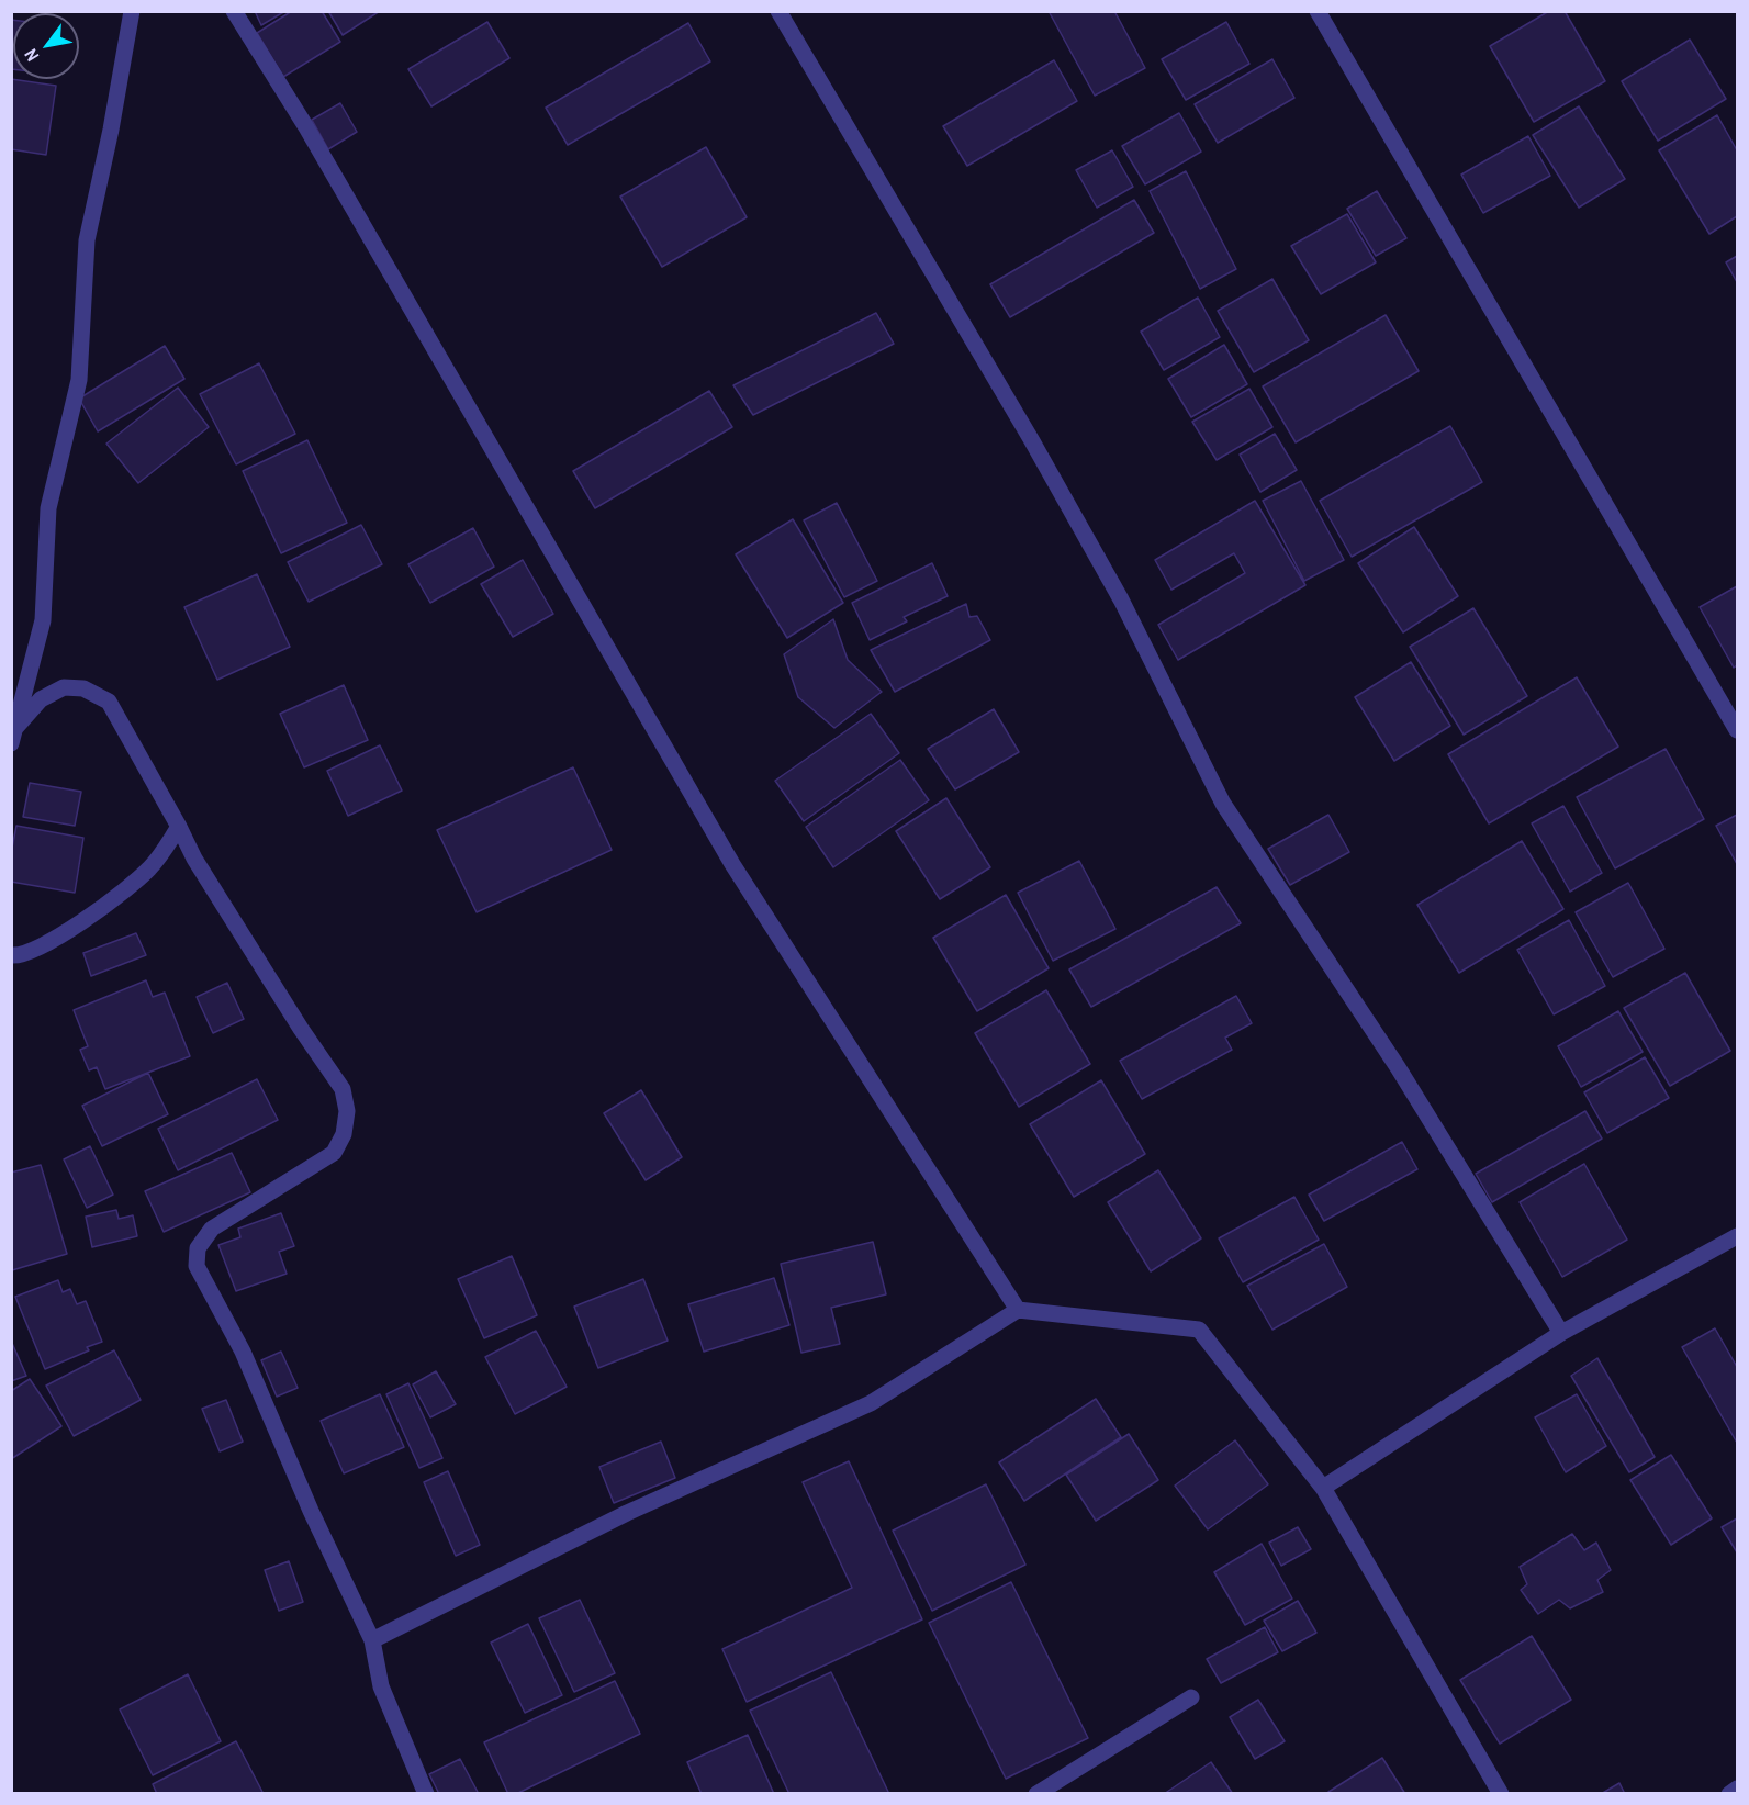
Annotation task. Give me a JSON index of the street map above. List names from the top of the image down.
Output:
{
  "north": "bottom left"
}
